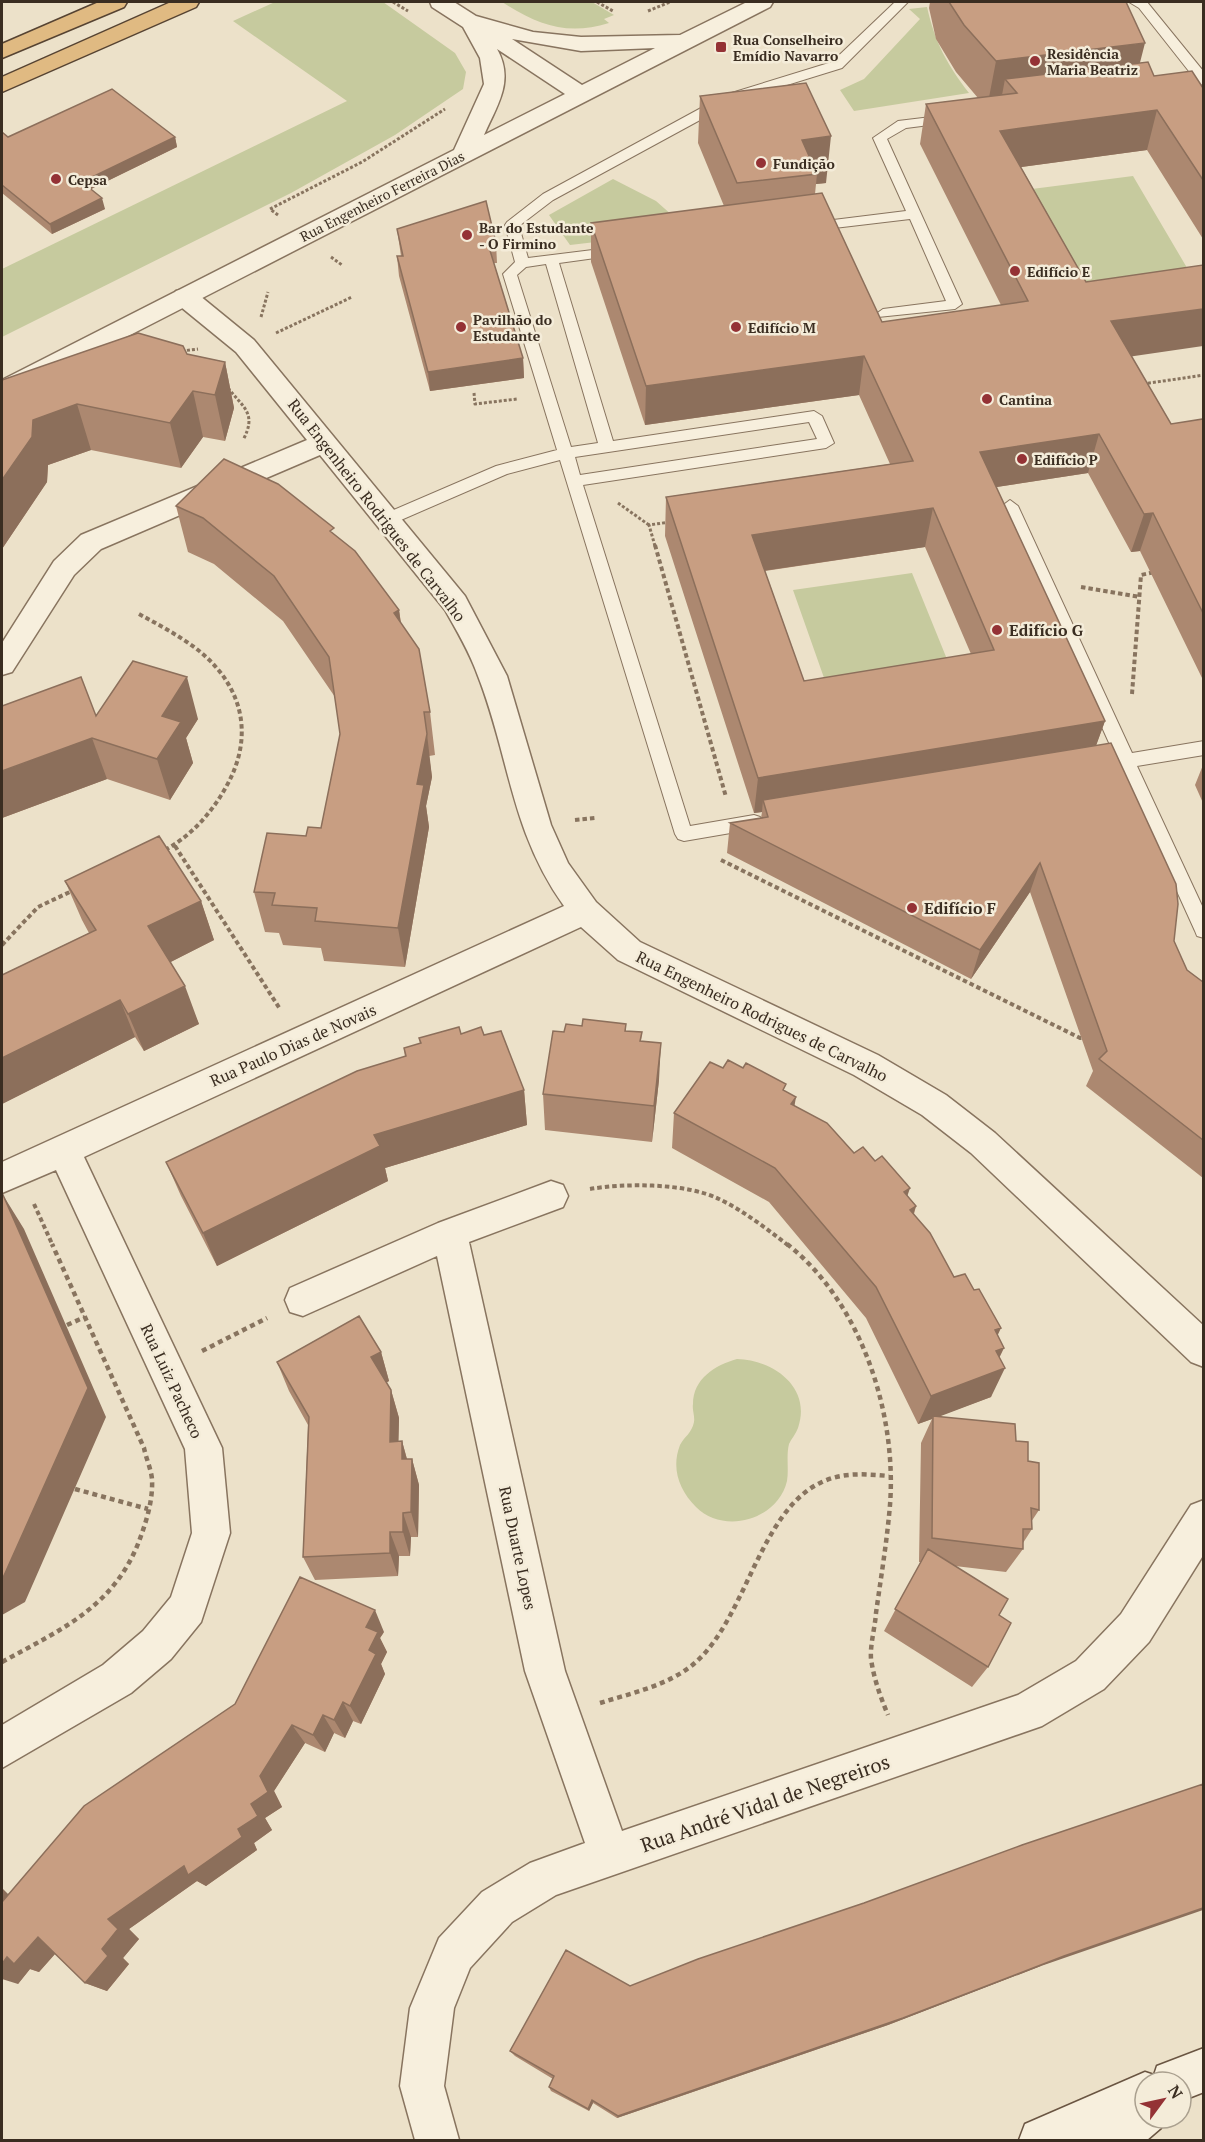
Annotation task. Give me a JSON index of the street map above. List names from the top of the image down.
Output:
{
  "streets": {
    "street": [
      "Rua Engenheiro Ferreira Dias",
      "Rua Engenheiro Rodrigues de Carvalho",
      "Rua Paulo Dias de Novais",
      "Rua Luiz Pacheco",
      "Rua Duarte Lopes",
      "Rua André Vidal de Negreiros"
    ]
  },
  "crossings": [
    ["Rua Engenheiro Ferreira Dias", "Rua Engenheiro Rodrigues de Carvalho"],
    ["Rua Engenheiro Rodrigues de Carvalho", "Rua Paulo Dias de Novais"],
    ["Rua Paulo Dias de Novais", "Rua Luiz Pacheco"],
    ["Rua Duarte Lopes", "Rua André Vidal de Negreiros"]
  ],
  "places": {
    "transit": ["Rua Conselheiro Emídio Navarro"],
    "other": [
      "Residência Maria Beatriz",
      "Fundição",
      "Cepsa",
      "Bar do Estudante - O Firmino",
      "Edifício E",
      "Pavilhão do Estudante",
      "Edifício M",
      "Cantina",
      "Edifício P",
      "Edifício G",
      "Edifício F"
    ]
  },
  "north": "top right"
}
